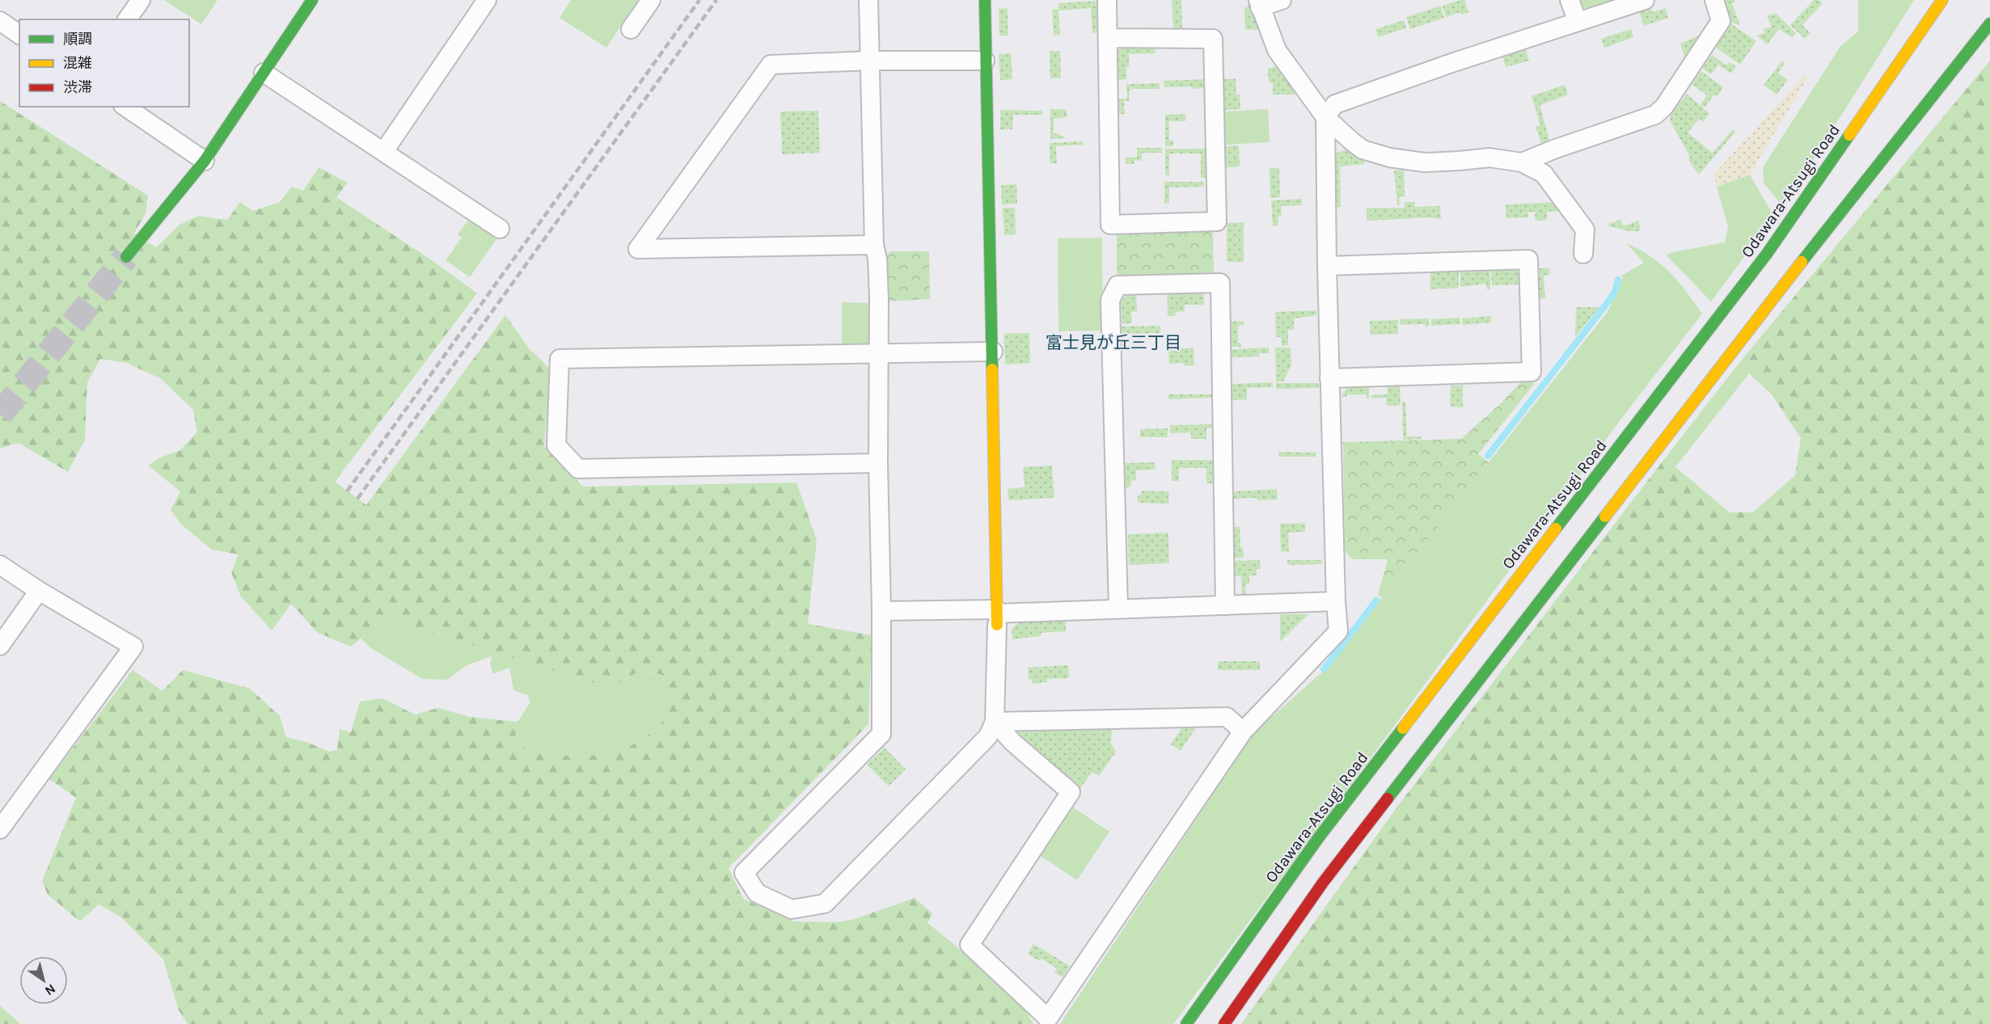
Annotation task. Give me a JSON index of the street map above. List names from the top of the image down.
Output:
{
  "streets": {
    "main road": ["Odawara-Atsugi Road"]
  },
  "districts": ["富士見が丘三丁目"],
  "legend": ["順調", "混雑", "渋滞"],
  "north": "bottom right"
}
